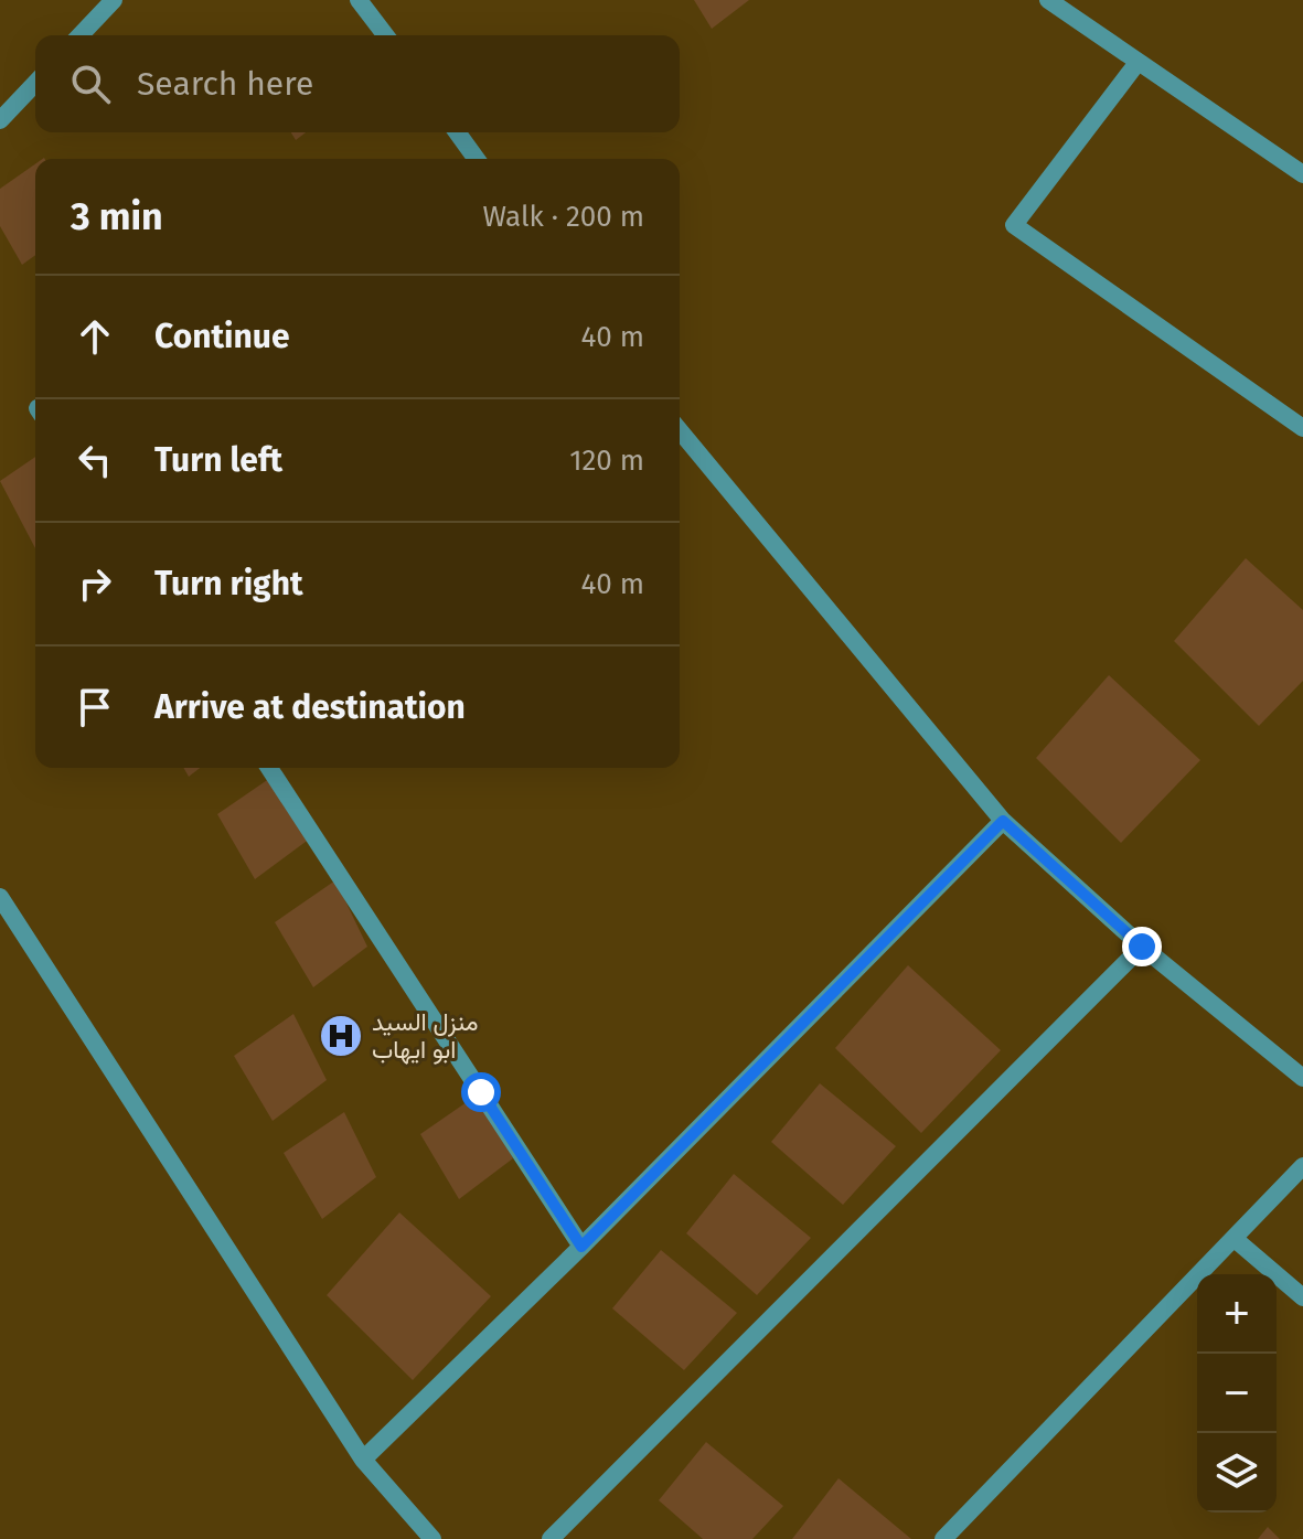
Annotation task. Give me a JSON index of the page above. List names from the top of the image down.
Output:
{
  "places": {
    "hospital": ["منزل السيد ابو ايهاب"]
  },
  "page": {
    "search": "Search here",
    "heading": ["3 min", "Walk · 200 m"],
    "list": [
      ["Continue", "40 m"],
      ["Turn left", "120 m"],
      ["Turn right", "40 m"],
      "Arrive at destination"
    ],
    "map_buttons": ["+", "−"]
  }
}
